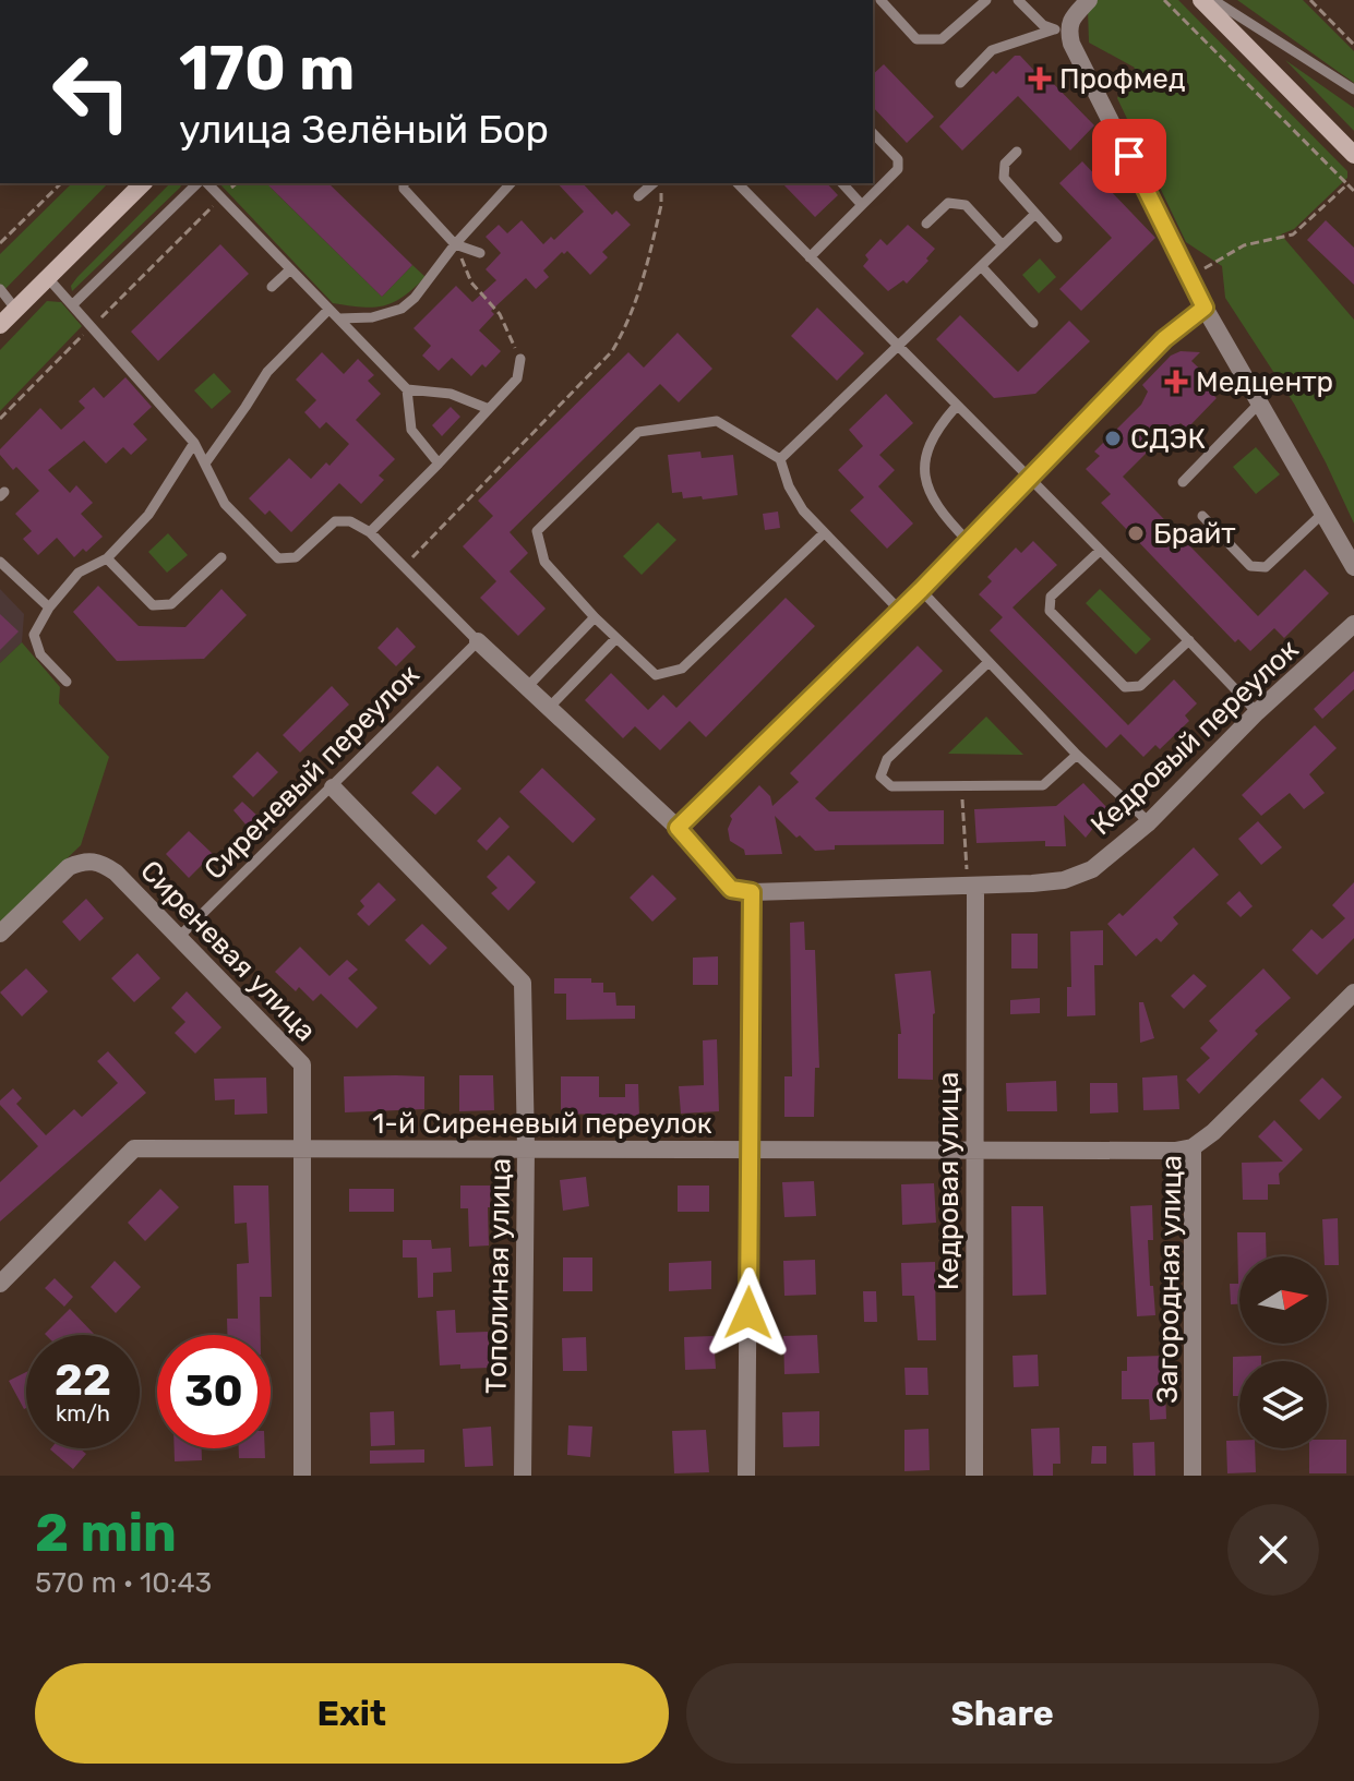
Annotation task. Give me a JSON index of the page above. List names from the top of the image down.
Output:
{
  "streets": {
    "street": [
      "Кедровый переулок",
      "Сиреневая улица",
      "1-й Сиреневый переулок",
      "Кедровая улица",
      "Тополиная улица",
      "Загородная улица"
    ],
    "lane": ["Сиреневый переулок"]
  },
  "crossings": [
    ["Кедровый переулок", "Кедровая улица"],
    ["Сиреневый переулок", "Сиреневая улица"],
    ["Сиреневый переулок", "Тополиная улица"],
    ["Сиреневая улица", "1-й Сиреневый переулок"],
    ["1-й Сиреневый переулок", "Кедровая улица"],
    ["1-й Сиреневый переулок", "Тополиная улица"],
    ["1-й Сиреневый переулок", "Загородная улица"]
  ],
  "places": {
    "health": ["Профмед", "Медцентр"],
    "other": ["СДЭК", "Брайт"]
  },
  "north": "right",
  "page": {
    "turn": ["170 m", "улица Зелёный Бор"],
    "speed": "22 km/h",
    "limit": "30",
    "heading": ["2 min", "570 m · 10:43"],
    "buttons": ["Exit", "Share"]
  }
}
